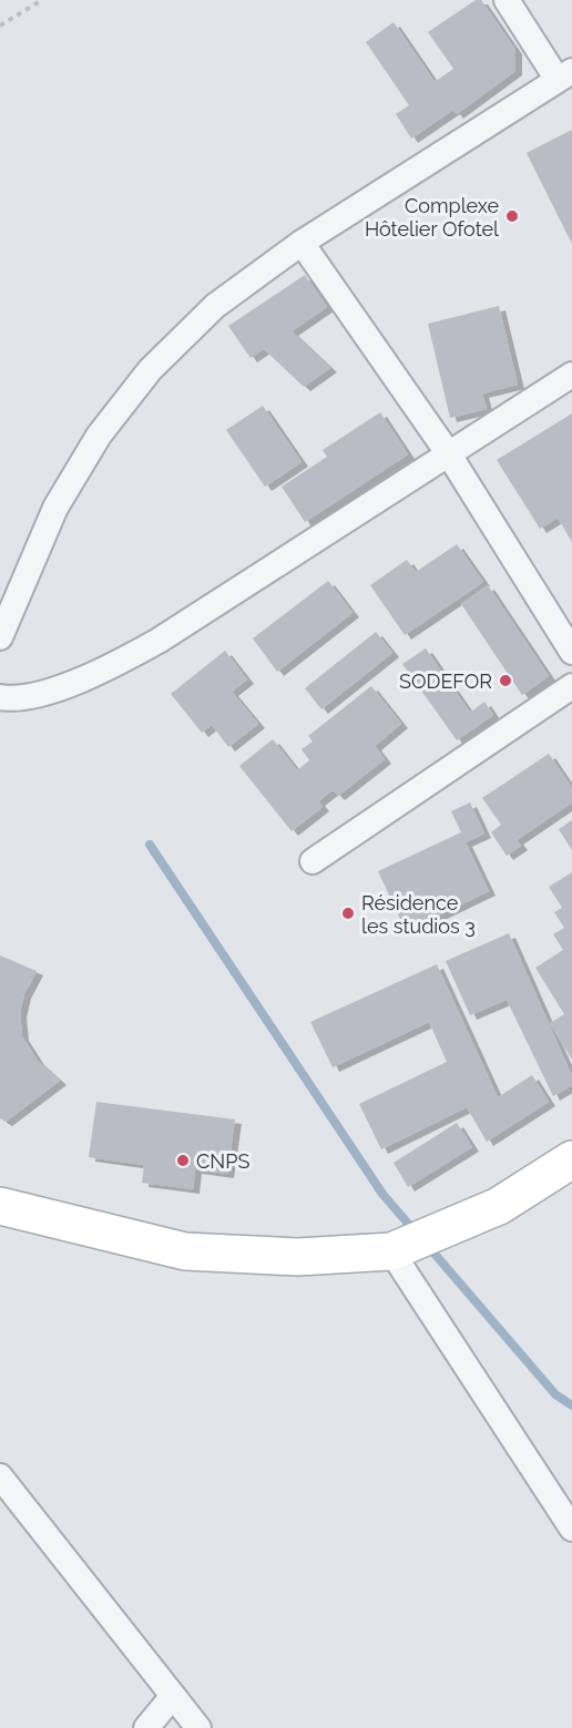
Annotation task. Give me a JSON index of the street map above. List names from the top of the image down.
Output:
{
  "places": [
    "Complexe Hôtelier Ofotel",
    "SODEFOR",
    "Résidence les studios 3",
    "CNPS"
  ]
}
